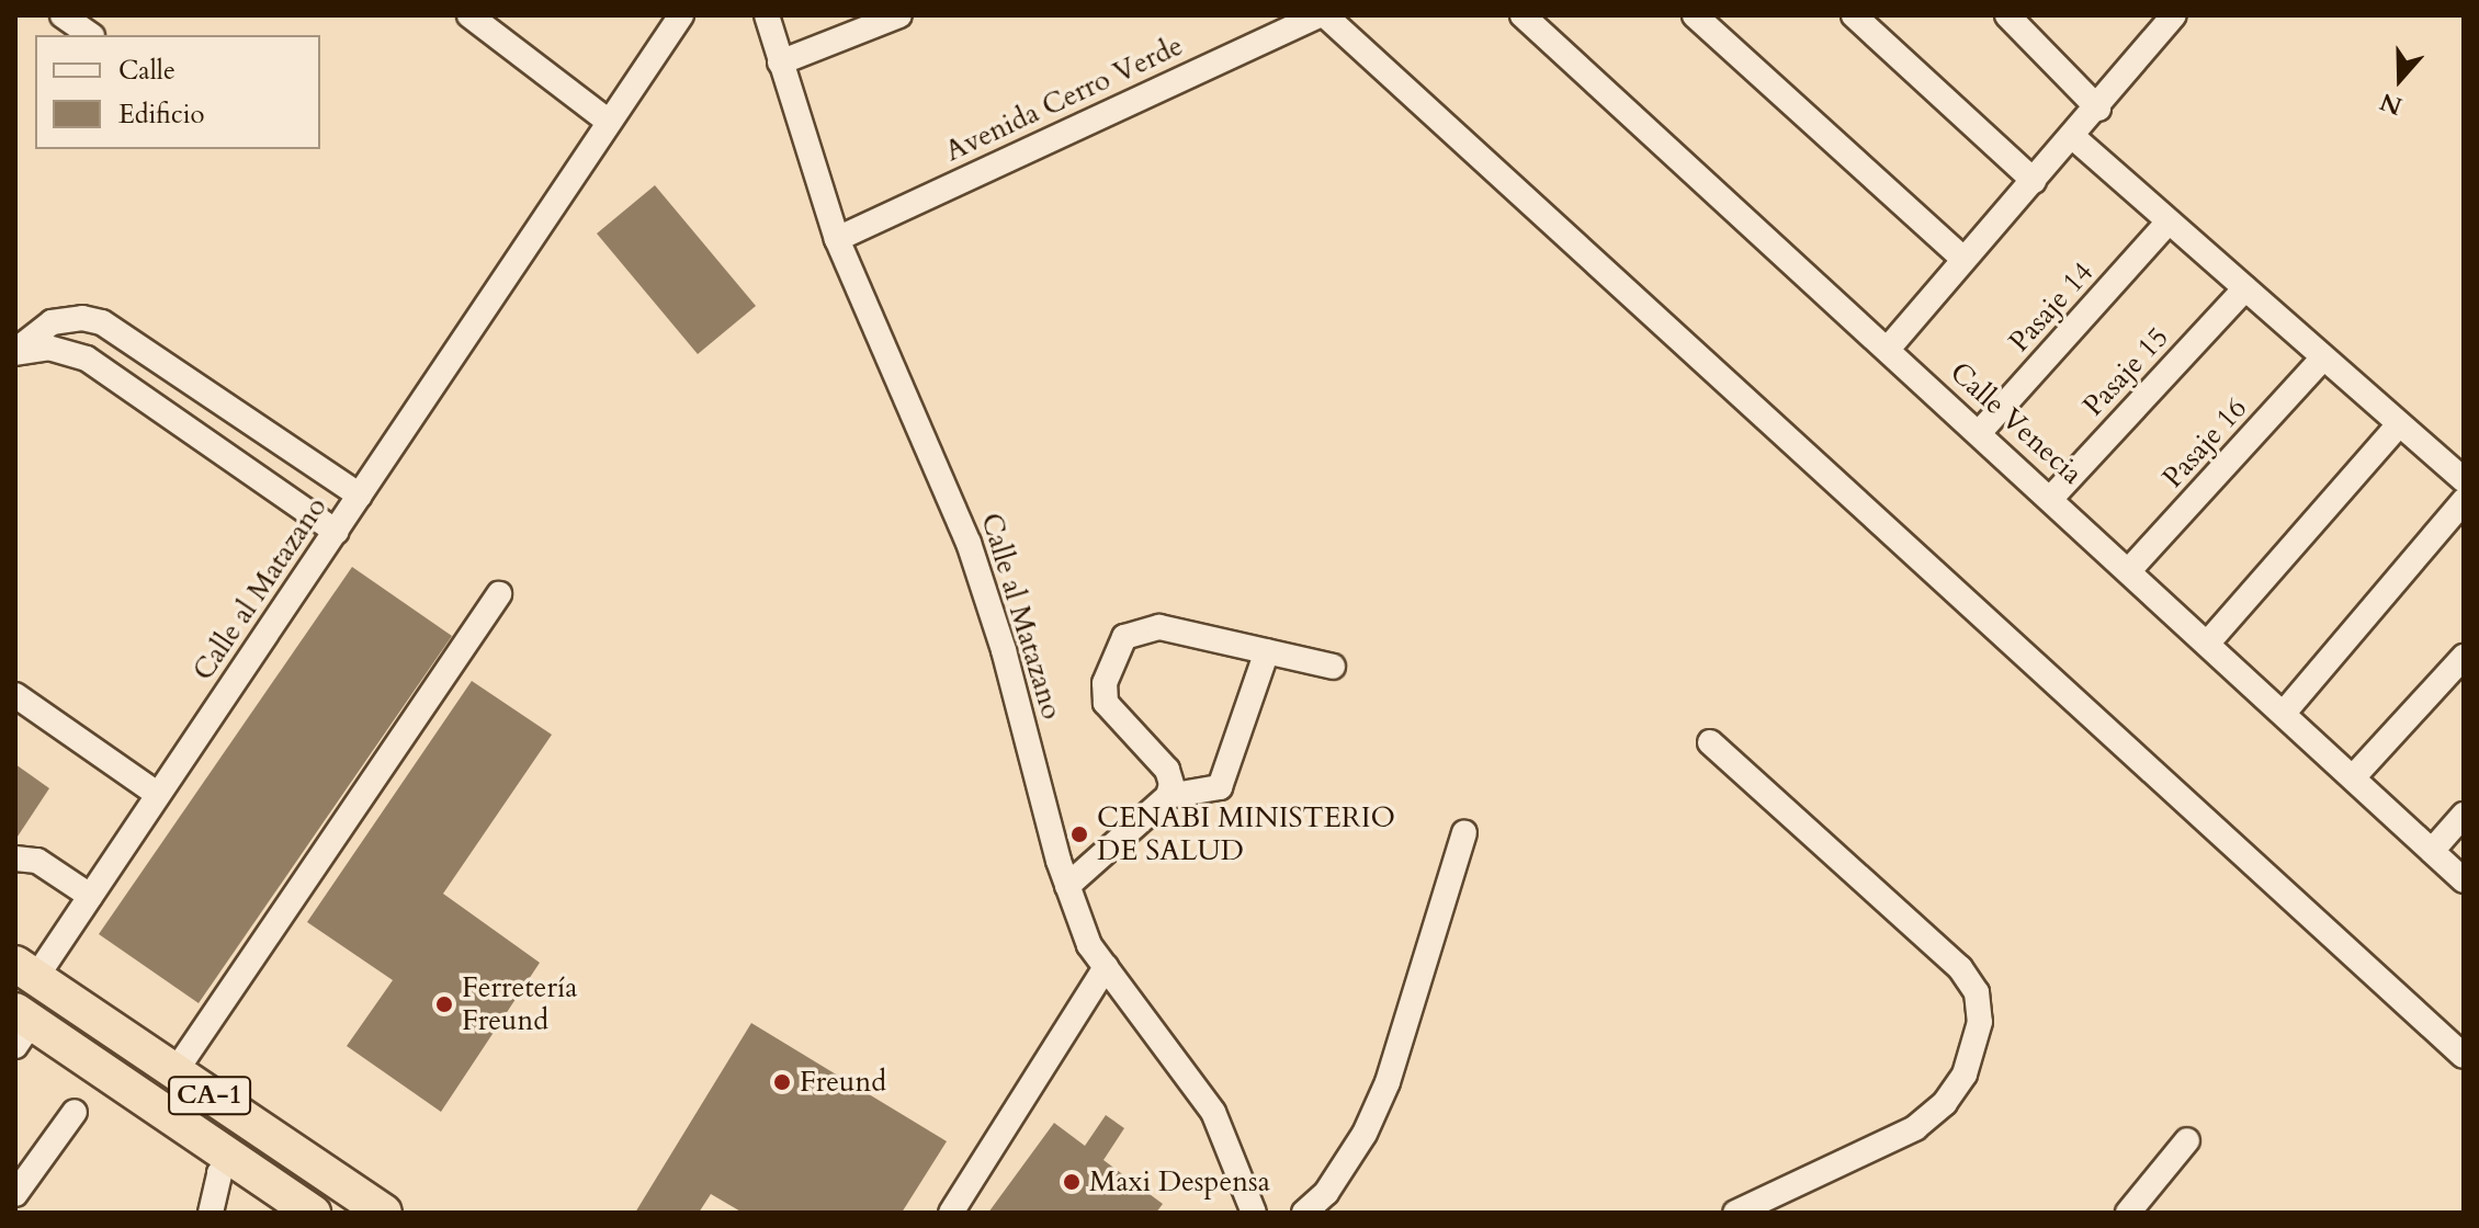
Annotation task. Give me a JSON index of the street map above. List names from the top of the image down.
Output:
{
  "streets": {
    "highway": ["CA-1"],
    "street": [
      "Avenida Cerro Verde",
      "Pasaje 14",
      "Pasaje 15",
      "Calle Venecia",
      "Pasaje 16",
      "Calle al Matazano"
    ]
  },
  "crossings": [
    ["Avenida Cerro Verde", "Calle al Matazano"],
    ["Pasaje 14", "Calle Venecia"],
    ["Pasaje 15", "Calle Venecia"],
    ["Calle Venecia", "Pasaje 16"],
    ["Calle al Matazano", "CA-1"]
  ],
  "places": [
    "CENABI MINISTERIO DE SALUD",
    "Ferretería Freund",
    "Freund",
    "Maxi Despensa"
  ],
  "legend": ["Calle", "Edificio"],
  "north": "bottom"
}
